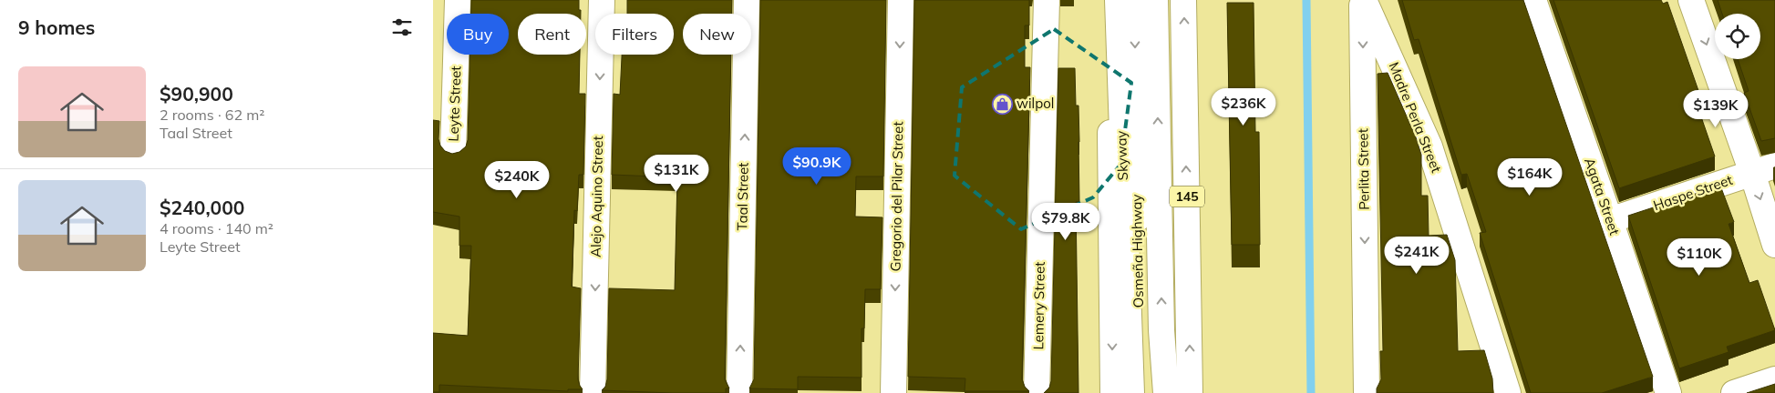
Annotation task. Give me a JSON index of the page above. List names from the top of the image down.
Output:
{
  "streets": {
    "main road": [
      "Leyte Street",
      "Madre Perla Street",
      "Skyway",
      "Perlita Street",
      "Haspe Street",
      "Alejo Aquino Street",
      "Taal Street",
      "Gregorio del Pilar Street",
      "145",
      "Agata Street",
      "Osmeña Highway",
      "Lemery Street"
    ]
  },
  "crossings": [
    ["Madre Perla Street", "Perlita Street"],
    ["Haspe Street", "Agata Street"]
  ],
  "one_way": ["Alejo Aquino Street", "Taal Street", "Gregorio del Pilar Street"],
  "places": {
    "shop": ["wilpol"]
  },
  "page": {
    "heading": "9 homes",
    "chip": [
      "Buy",
      "Rent",
      "Filters",
      "New"
    ],
    "list": [
      {
        "name": "$90,900",
        "note": "2 rooms · 62 m² · Taal Street"
      },
      {
        "name": "$240,000",
        "note": "4 rooms · 140 m² · Leyte Street"
      }
    ],
    "price": [
      "$236K",
      "$139K",
      "$90.9K",
      "$131K",
      "$164K",
      "$240K",
      "$79.8K",
      "$241K",
      "$110K"
    ]
  }
}
